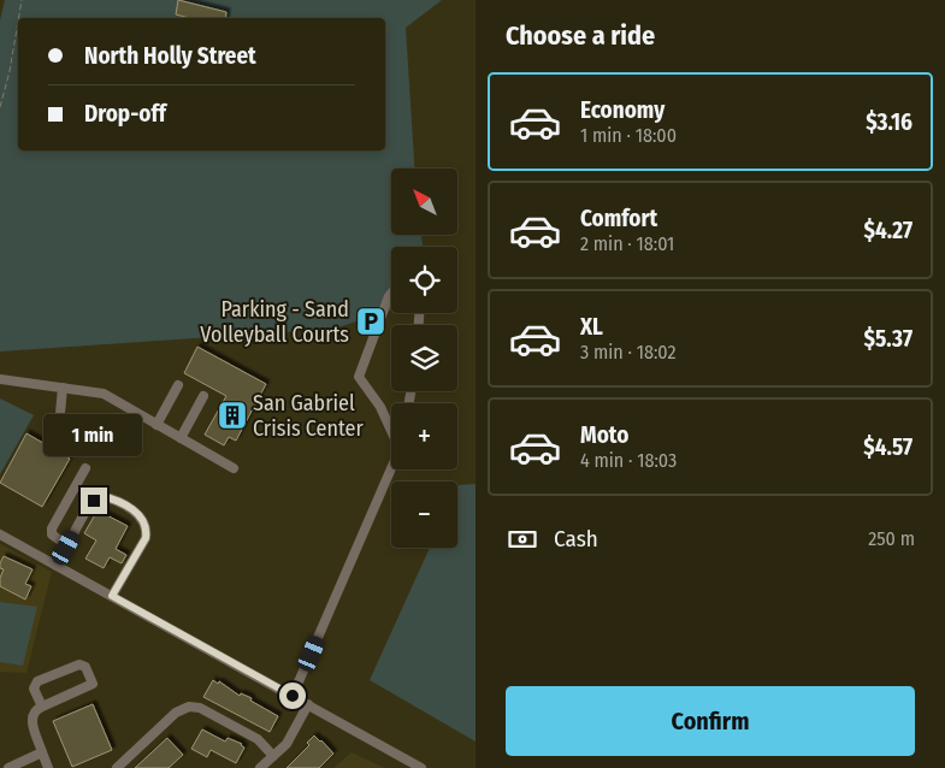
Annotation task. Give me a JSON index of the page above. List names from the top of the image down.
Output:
{
  "places": {
    "parking": ["Parking - Sand Volleyball Courts"],
    "building": ["San Gabriel Crisis Center"]
  },
  "north": "top left",
  "page": {
    "heading": "Choose a ride",
    "banner": ["North Holly Street", "Drop-off"],
    "list": [
      {
        "name": "Economy",
        "note": "1 min · 18:00",
        "value": "$3.16"
      },
      {
        "name": "Comfort",
        "note": "2 min · 18:01",
        "value": "$4.27"
      },
      {
        "name": "XL",
        "note": "3 min · 18:02",
        "value": "$5.37"
      },
      {
        "name": "Moto",
        "note": "4 min · 18:03",
        "value": "$4.57"
      }
    ],
    "map_buttons": ["+", "−"],
    "bubble": "1 min",
    "pay": ["Cash", "250 m"],
    "buttons": "Confirm"
  }
}
